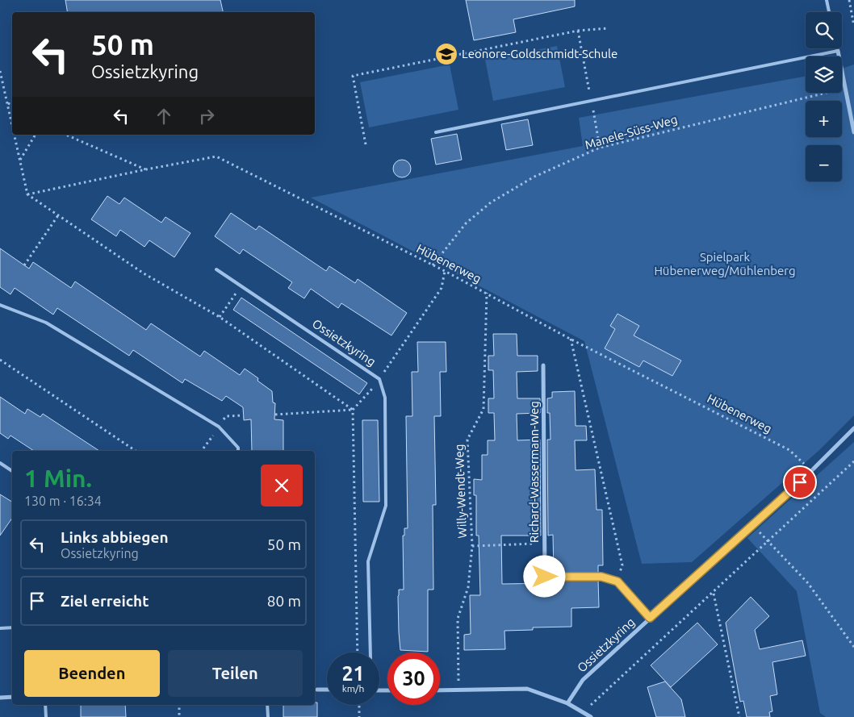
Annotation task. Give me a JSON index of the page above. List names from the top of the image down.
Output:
{
  "streets": {
    "street": ["Ossietzkyring", "Richard-Wassermann-Weg"],
    "path": ["Manele-Süss-Weg", "Hübenerweg", "Willy-Wendt-Weg"]
  },
  "crossings": [
    ["Manele-Süss-Weg", "Hübenerweg"],
    ["Hübenerweg", "Ossietzkyring"],
    ["Hübenerweg", "Willy-Wendt-Weg"]
  ],
  "parks": ["Spielpark Hübenerweg/Mühlenberg"],
  "places": {
    "school or university": ["Leonore-Goldschmidt-Schule"]
  },
  "page": {
    "map_buttons": ["+", "−"],
    "turn": ["50 m", "Ossietzkyring"],
    "heading": ["1 Min.", "130 m · 16:34"],
    "list": [
      {
        "name": "Links abbiegen",
        "note": "Ossietzkyring",
        "value": "50 m"
      },
      {
        "name": "Ziel erreicht",
        "value": "80 m"
      }
    ],
    "buttons": ["Beenden", "Teilen"],
    "speed": "21 km/h",
    "limit": "30"
  }
}
